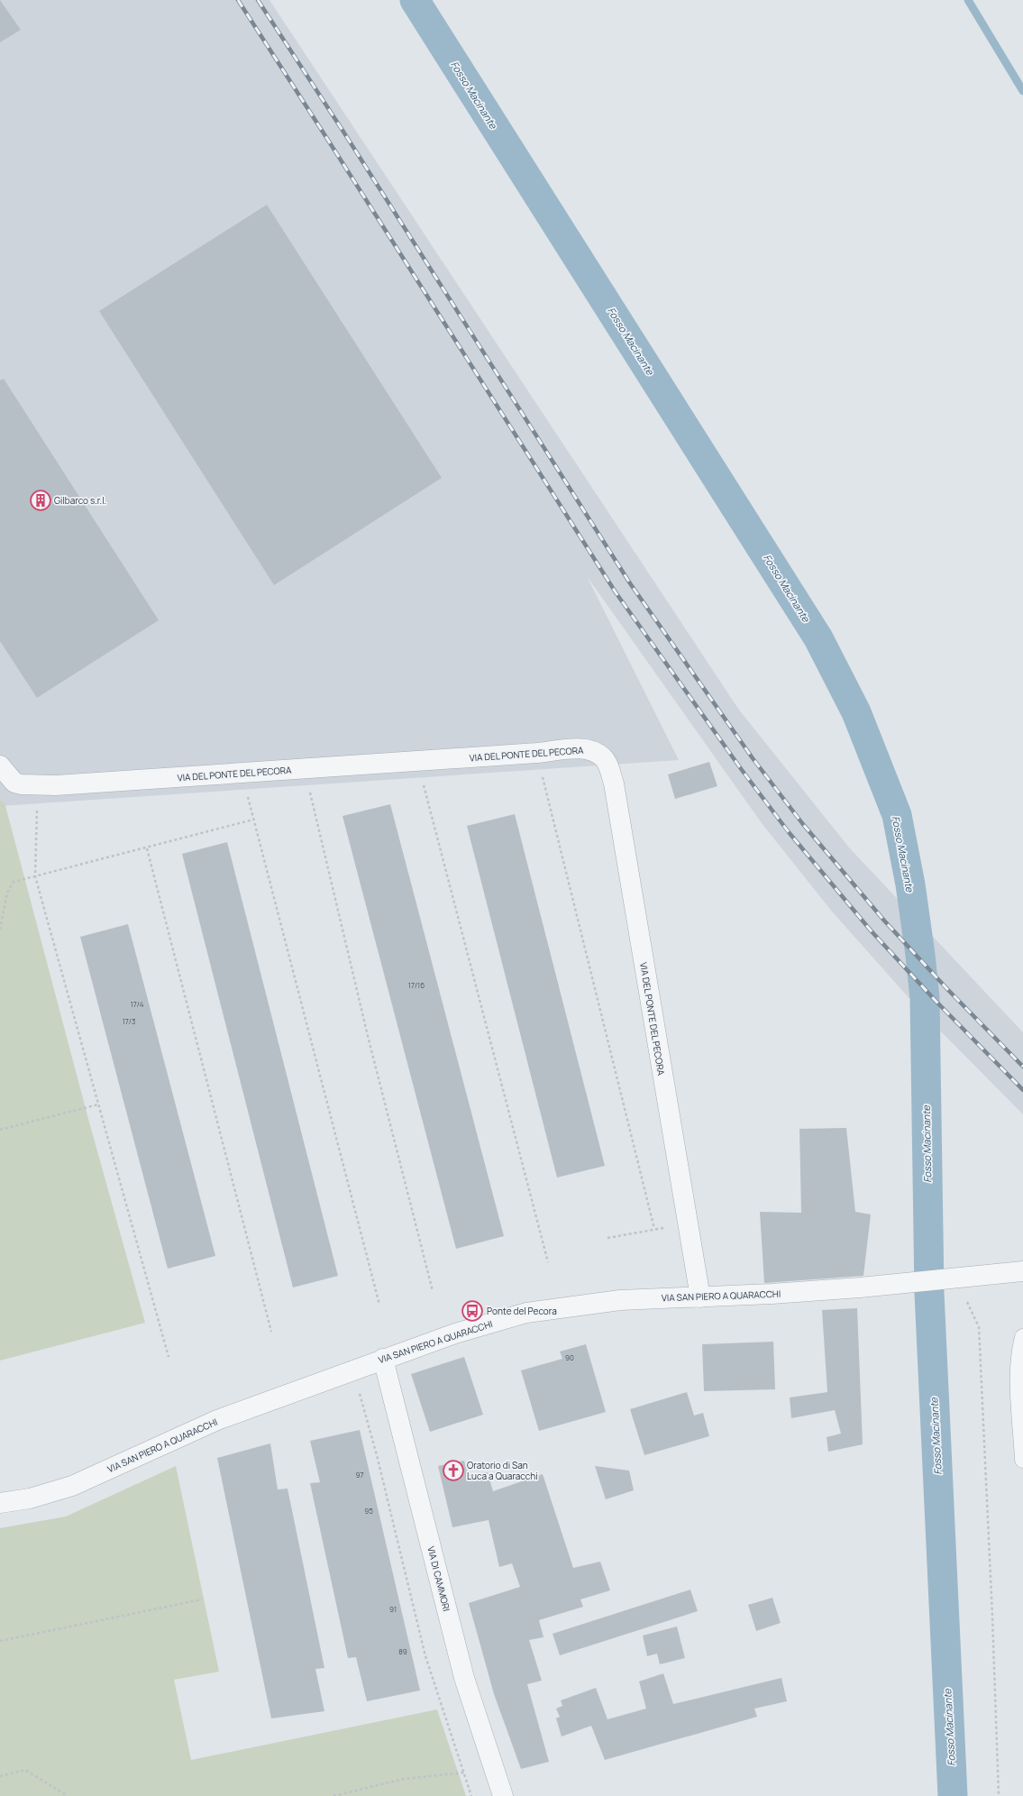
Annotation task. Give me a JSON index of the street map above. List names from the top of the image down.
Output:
{
  "streets": {
    "street": ["VIA DEL PONTE DEL PECORA", "VIA SAN PIERO A QUARACCHI", "VIA DI CAMMORI"]
  },
  "crossings": [
    ["VIA DEL PONTE DEL PECORA", "VIA SAN PIERO A QUARACCHI"],
    ["VIA SAN PIERO A QUARACCHI", "VIA DI CAMMORI"]
  ],
  "water": ["Fosso Macinante"],
  "places": {
    "building": ["Gilbarco s.r.l."],
    "bus stop": ["Ponte del Pecora"],
    "church": ["Oratorio di San Luca a Quaracchi"]
  },
  "house_numbers": [
    "17/16",
    "17/4",
    "17/3",
    "90",
    "97",
    "95",
    "91",
    "89"
  ]
}
